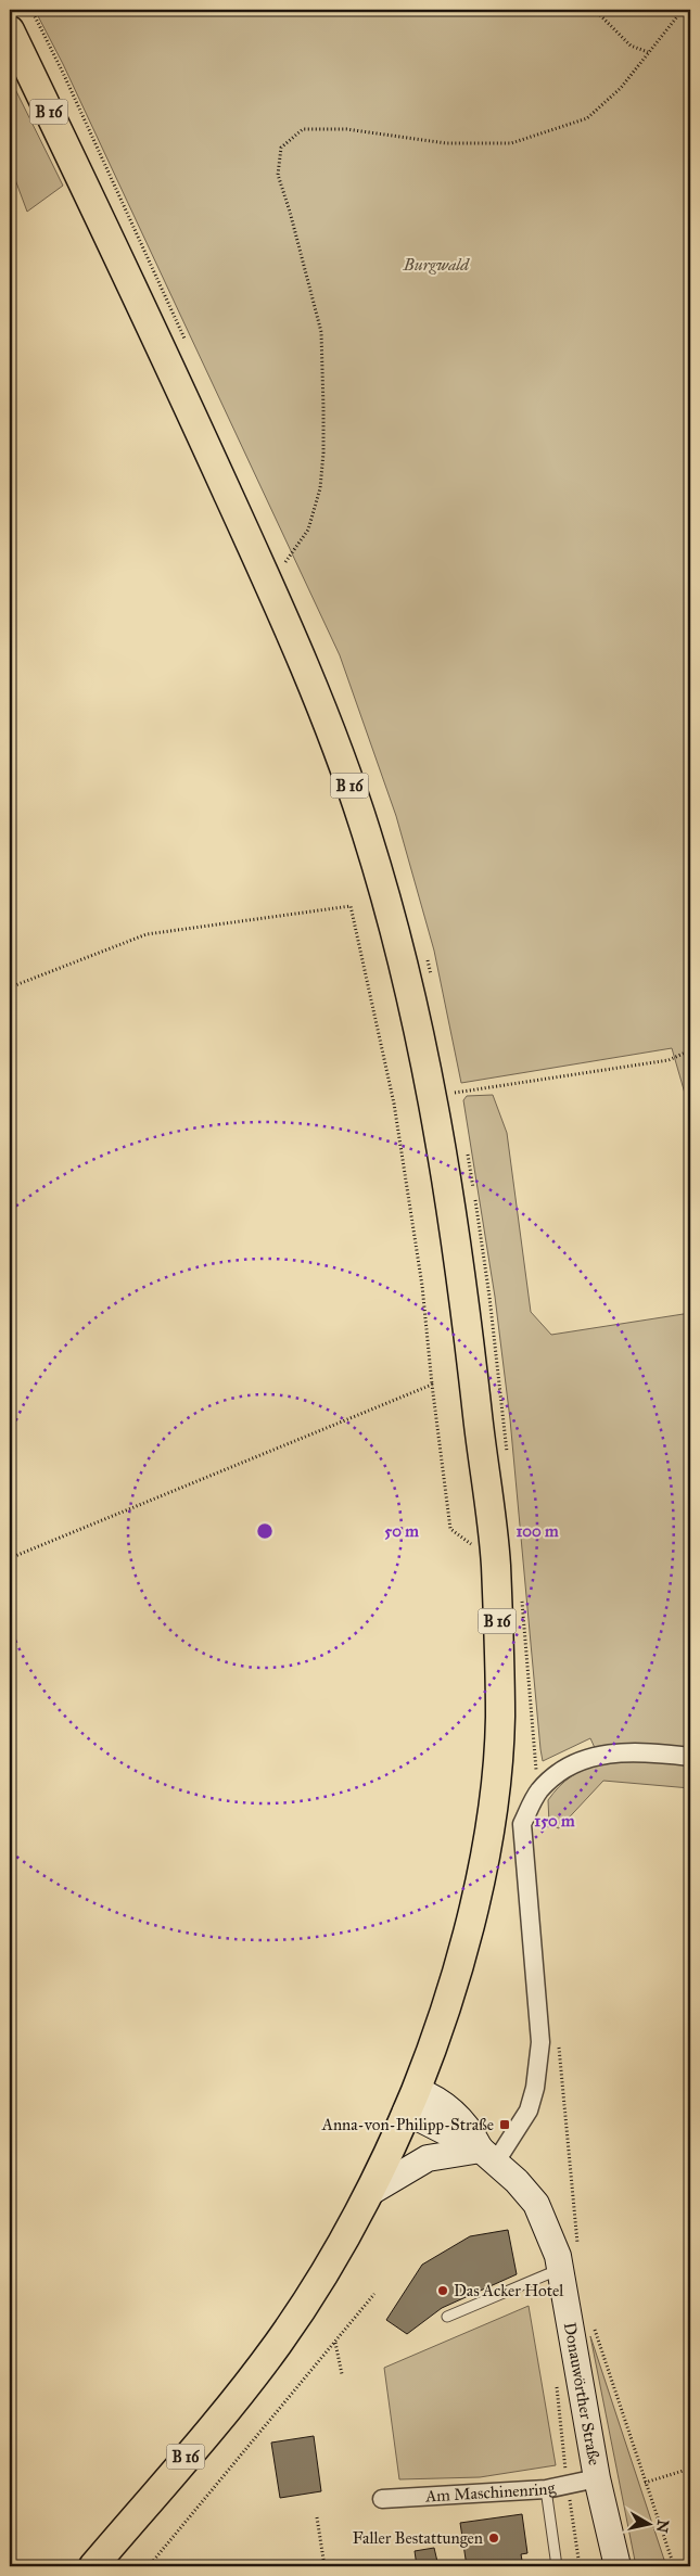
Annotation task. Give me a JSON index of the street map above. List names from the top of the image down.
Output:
{
  "streets": {
    "main road": ["B 16", "Donauwörther Straße"],
    "street": ["Am Maschinenring"]
  },
  "crossings": [
    ["B 16", "Donauwörther Straße"],
    ["Donauwörther Straße", "Am Maschinenring"]
  ],
  "parks": ["Burgwald"],
  "places": {
    "transit": ["Anna-von-Philipp-Straße"],
    "other": ["Das Acker Hotel", "Faller Bestattungen"]
  },
  "north": "right",
  "rings": ["50 m", "100 m", "150 m"]
}
